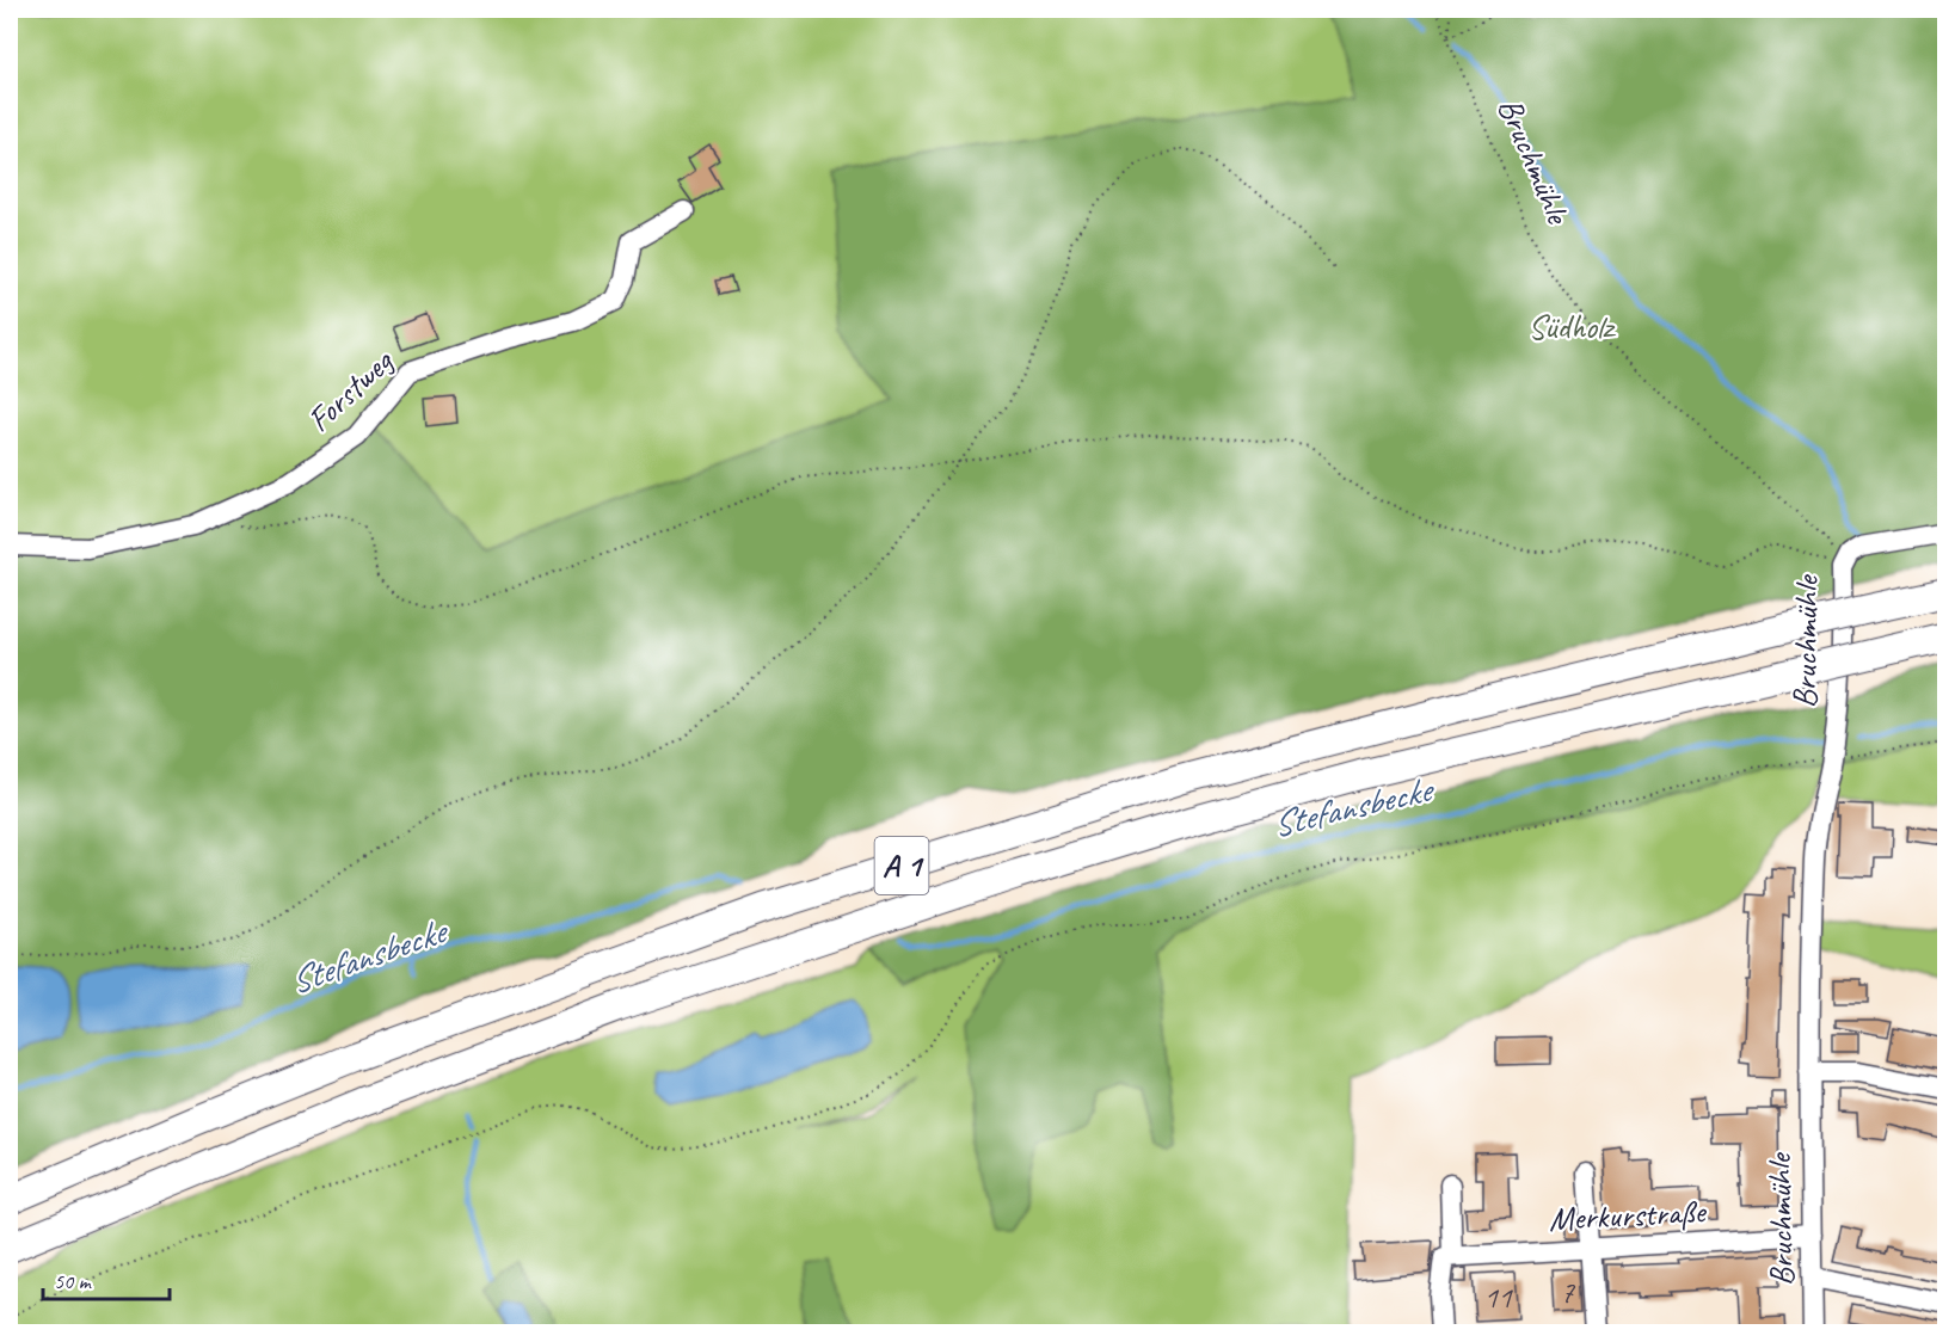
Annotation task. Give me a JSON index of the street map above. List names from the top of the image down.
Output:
{
  "streets": {
    "highway": ["A 1"],
    "street": ["Bruchmühle", "Forstweg", "Merkurstraße"]
  },
  "crossings": [
    ["Bruchmühle", "Merkurstraße"]
  ],
  "water": ["Stefansbecke"],
  "parks": ["Südholz"],
  "house_numbers": ["7", "11"],
  "scale_bar": "50 m"
}
